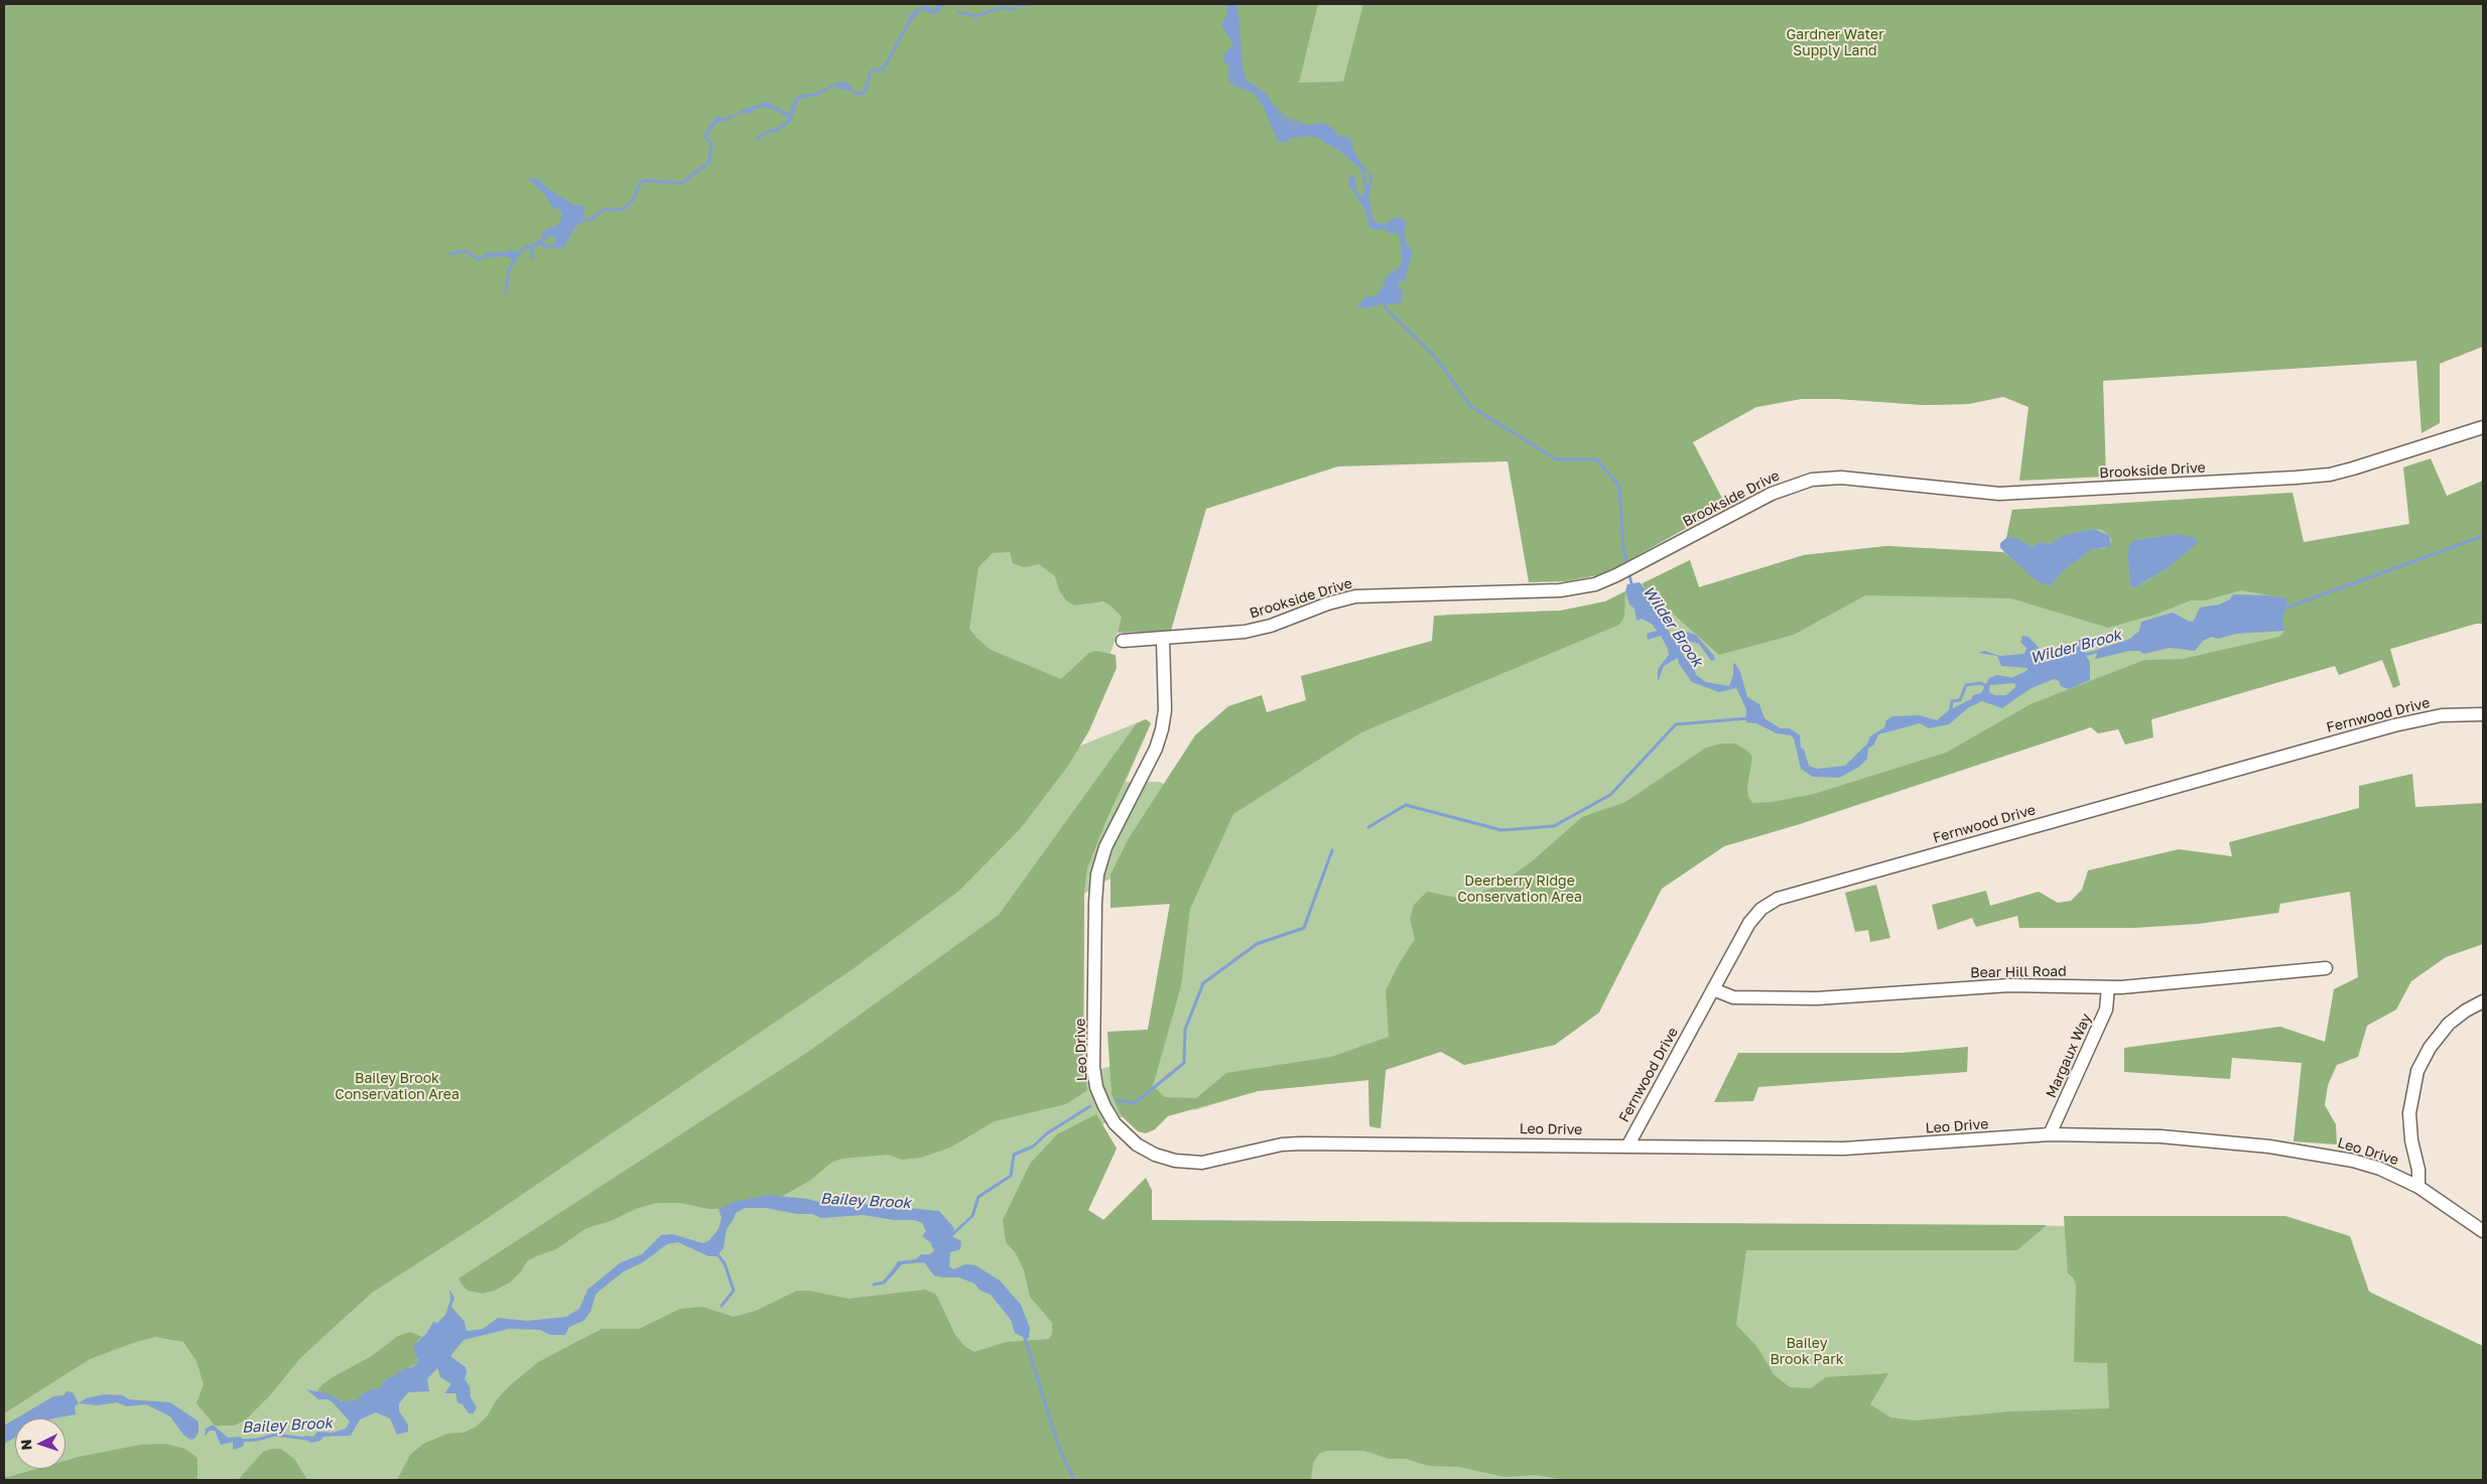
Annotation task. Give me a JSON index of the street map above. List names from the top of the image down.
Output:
{
  "streets": {
    "street": [
      "Brookside Drive",
      "Fernwood Drive",
      "Bear Hill Road",
      "Leo Drive",
      "Margaux Way"
    ]
  },
  "crossings": [
    ["Brookside Drive", "Leo Drive"],
    ["Fernwood Drive", "Bear Hill Road"],
    ["Fernwood Drive", "Leo Drive"],
    ["Bear Hill Road", "Margaux Way"],
    ["Leo Drive", "Margaux Way"]
  ],
  "water": ["Wilder Brook", "Bailey Brook"],
  "parks": [
    "Gardner Water Supply Land",
    "Deerberry Ridge Conservation Area",
    "Bailey Brook Conservation Area",
    "Bailey Brook Park"
  ],
  "north": "left"
}
